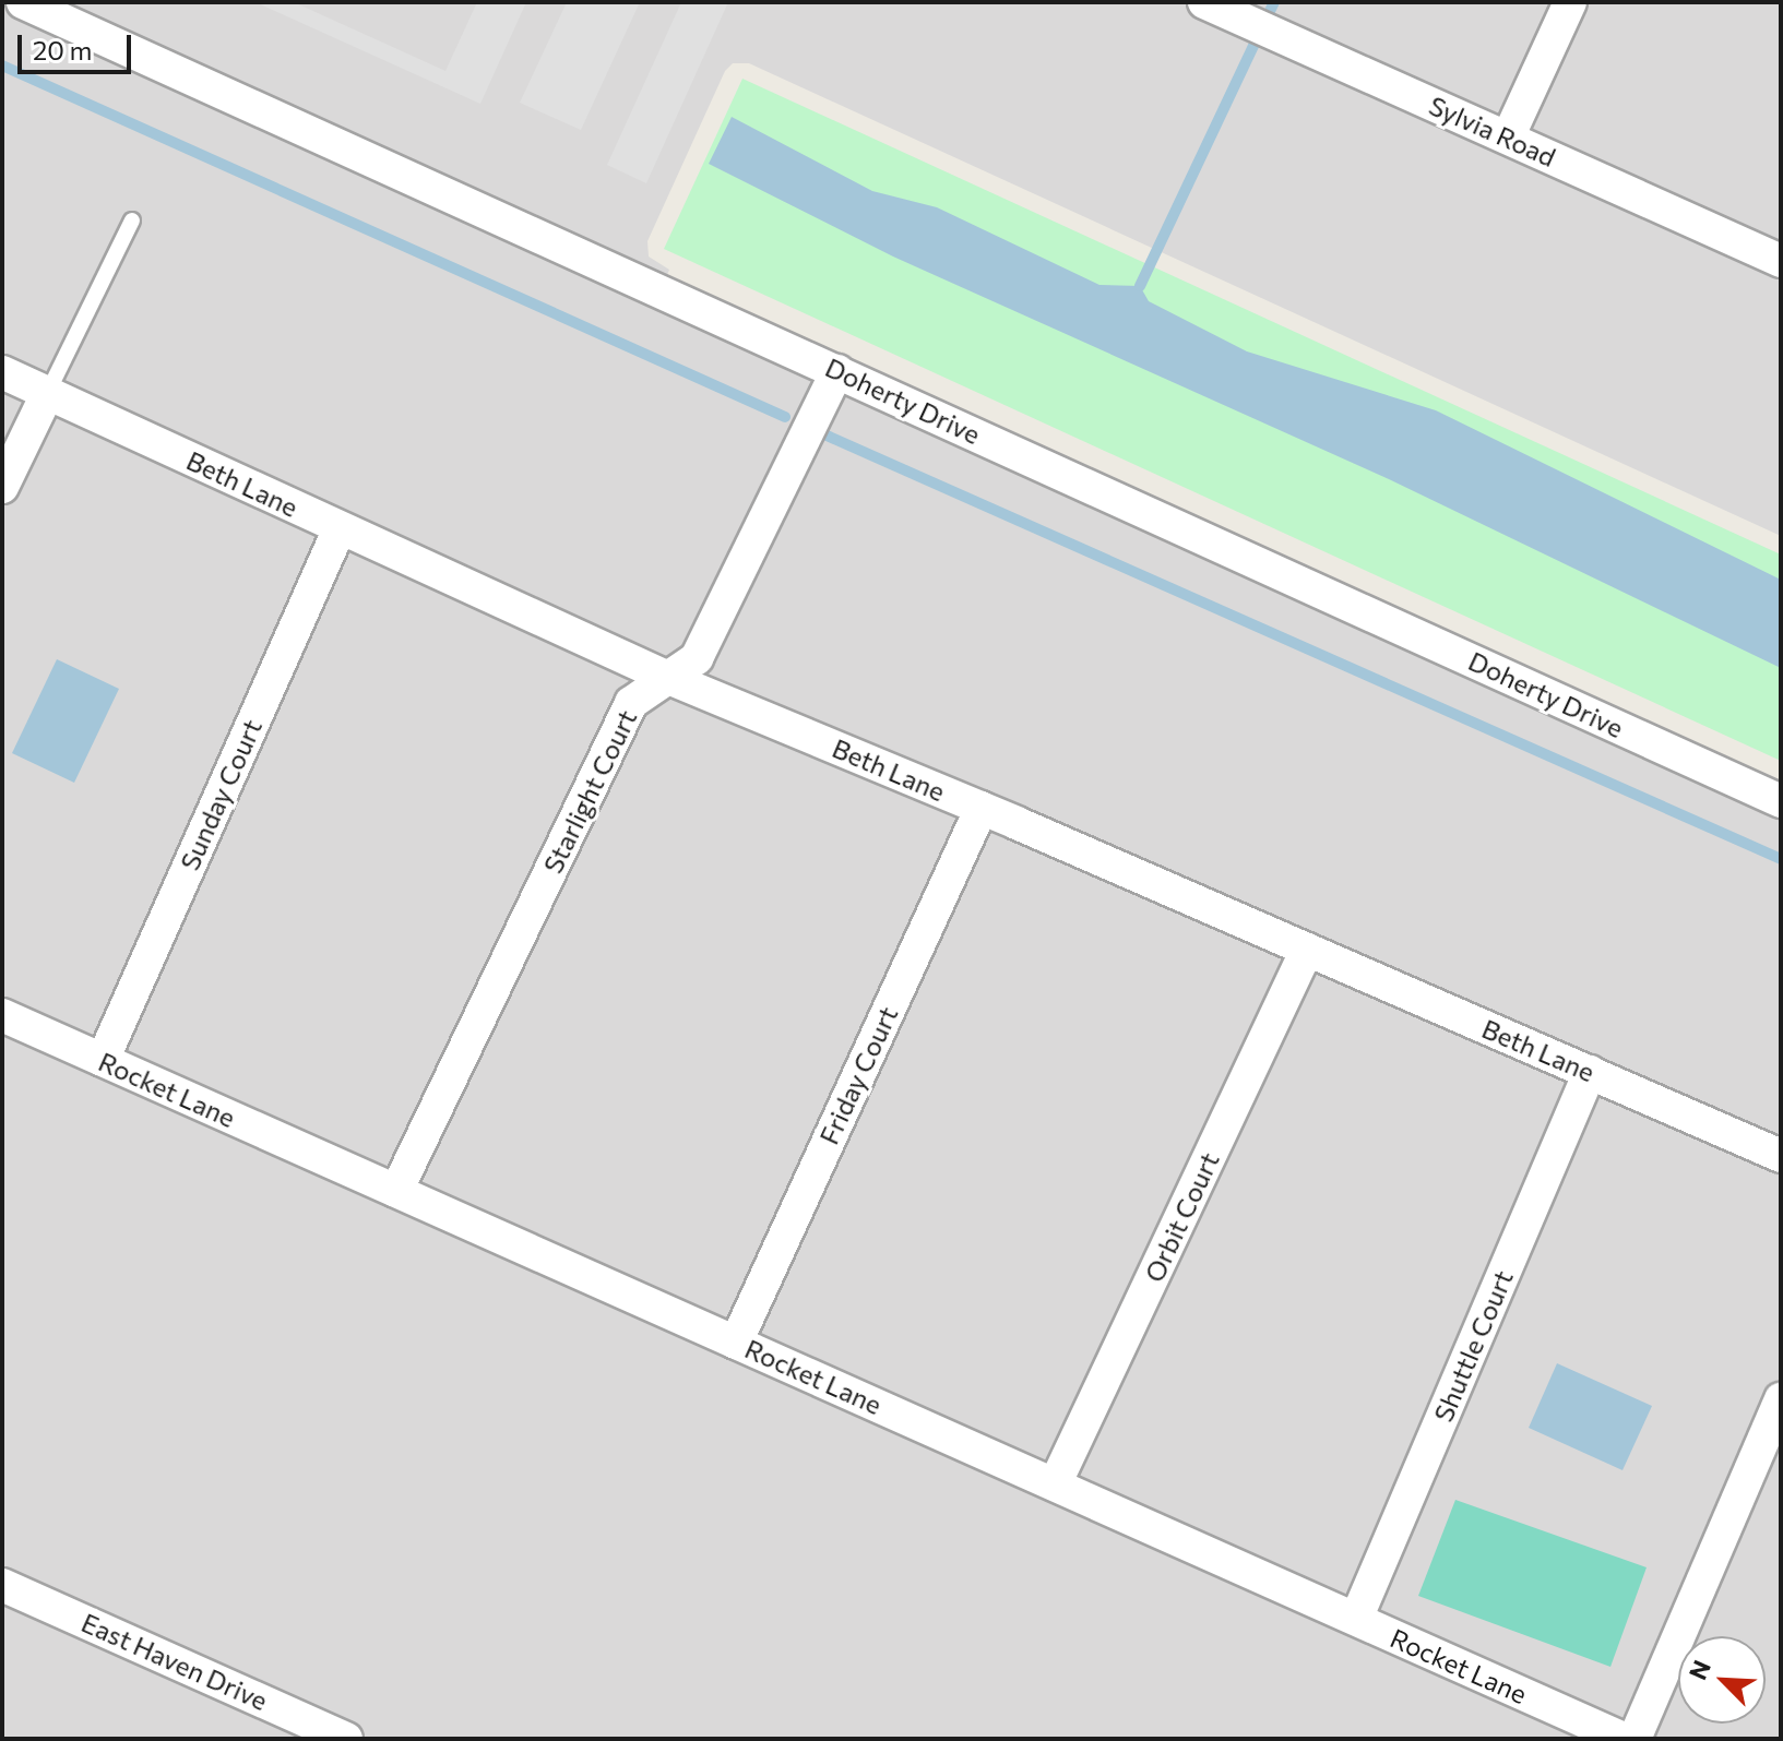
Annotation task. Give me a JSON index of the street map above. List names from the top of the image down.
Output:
{
  "streets": {
    "street": [
      "Sylvia Road",
      "Doherty Drive",
      "Beth Lane",
      "Starlight Court",
      "Sunday Court",
      "Friday Court",
      "Rocket Lane",
      "Orbit Court",
      "Shuttle Court",
      "East Haven Drive"
    ]
  },
  "crossings": [
    ["Doherty Drive", "Starlight Court"],
    ["Beth Lane", "Starlight Court"],
    ["Beth Lane", "Sunday Court"],
    ["Beth Lane", "Friday Court"],
    ["Beth Lane", "Orbit Court"],
    ["Beth Lane", "Shuttle Court"],
    ["Starlight Court", "Rocket Lane"],
    ["Sunday Court", "Rocket Lane"],
    ["Friday Court", "Rocket Lane"],
    ["Rocket Lane", "Orbit Court"],
    ["Rocket Lane", "Shuttle Court"]
  ],
  "scale_bar": "20 m",
  "north": "top left"
}
